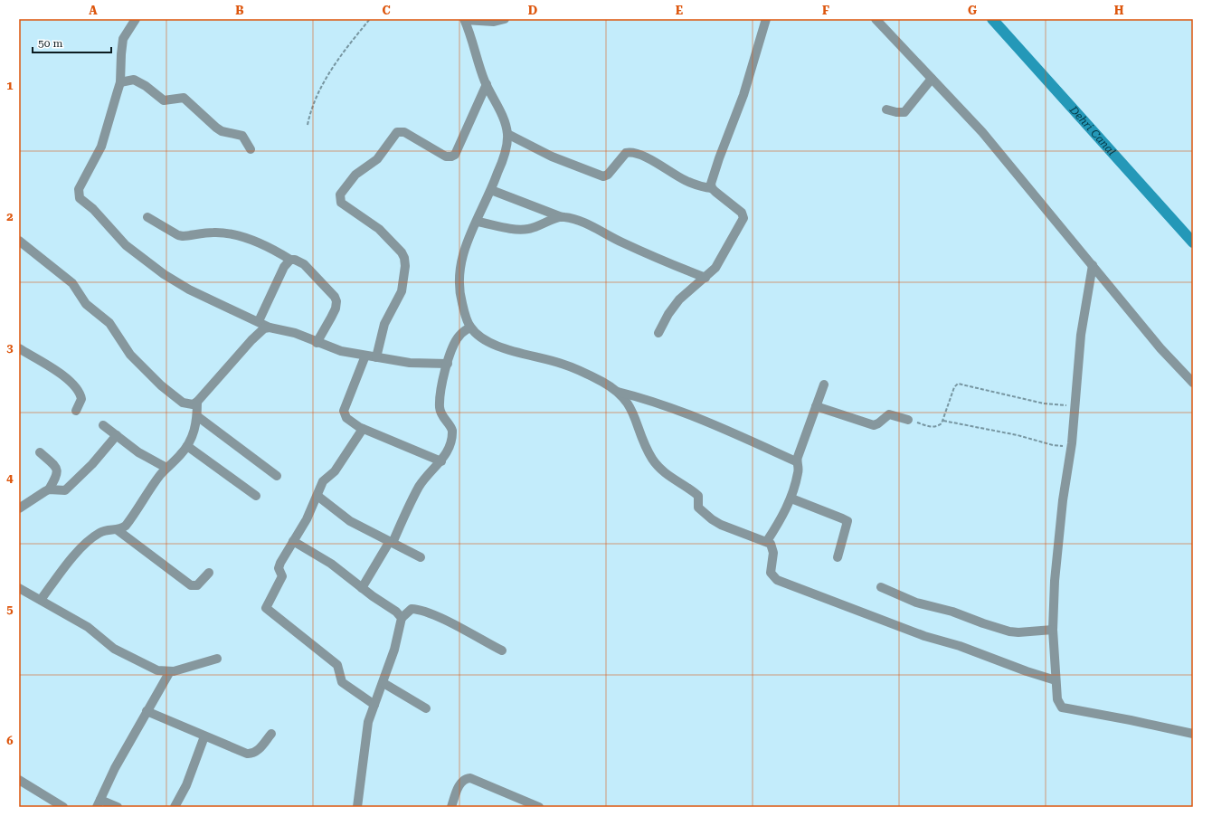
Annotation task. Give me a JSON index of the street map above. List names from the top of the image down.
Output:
{
  "water": ["Dehri Canal"],
  "scale_bar": "50 m",
  "grid": {
    "columns": [
      "A",
      "B",
      "C",
      "D",
      "E",
      "F",
      "G",
      "H"
    ],
    "rows": [
      "1",
      "2",
      "3",
      "4",
      "5",
      "6"
    ]
  }
}
